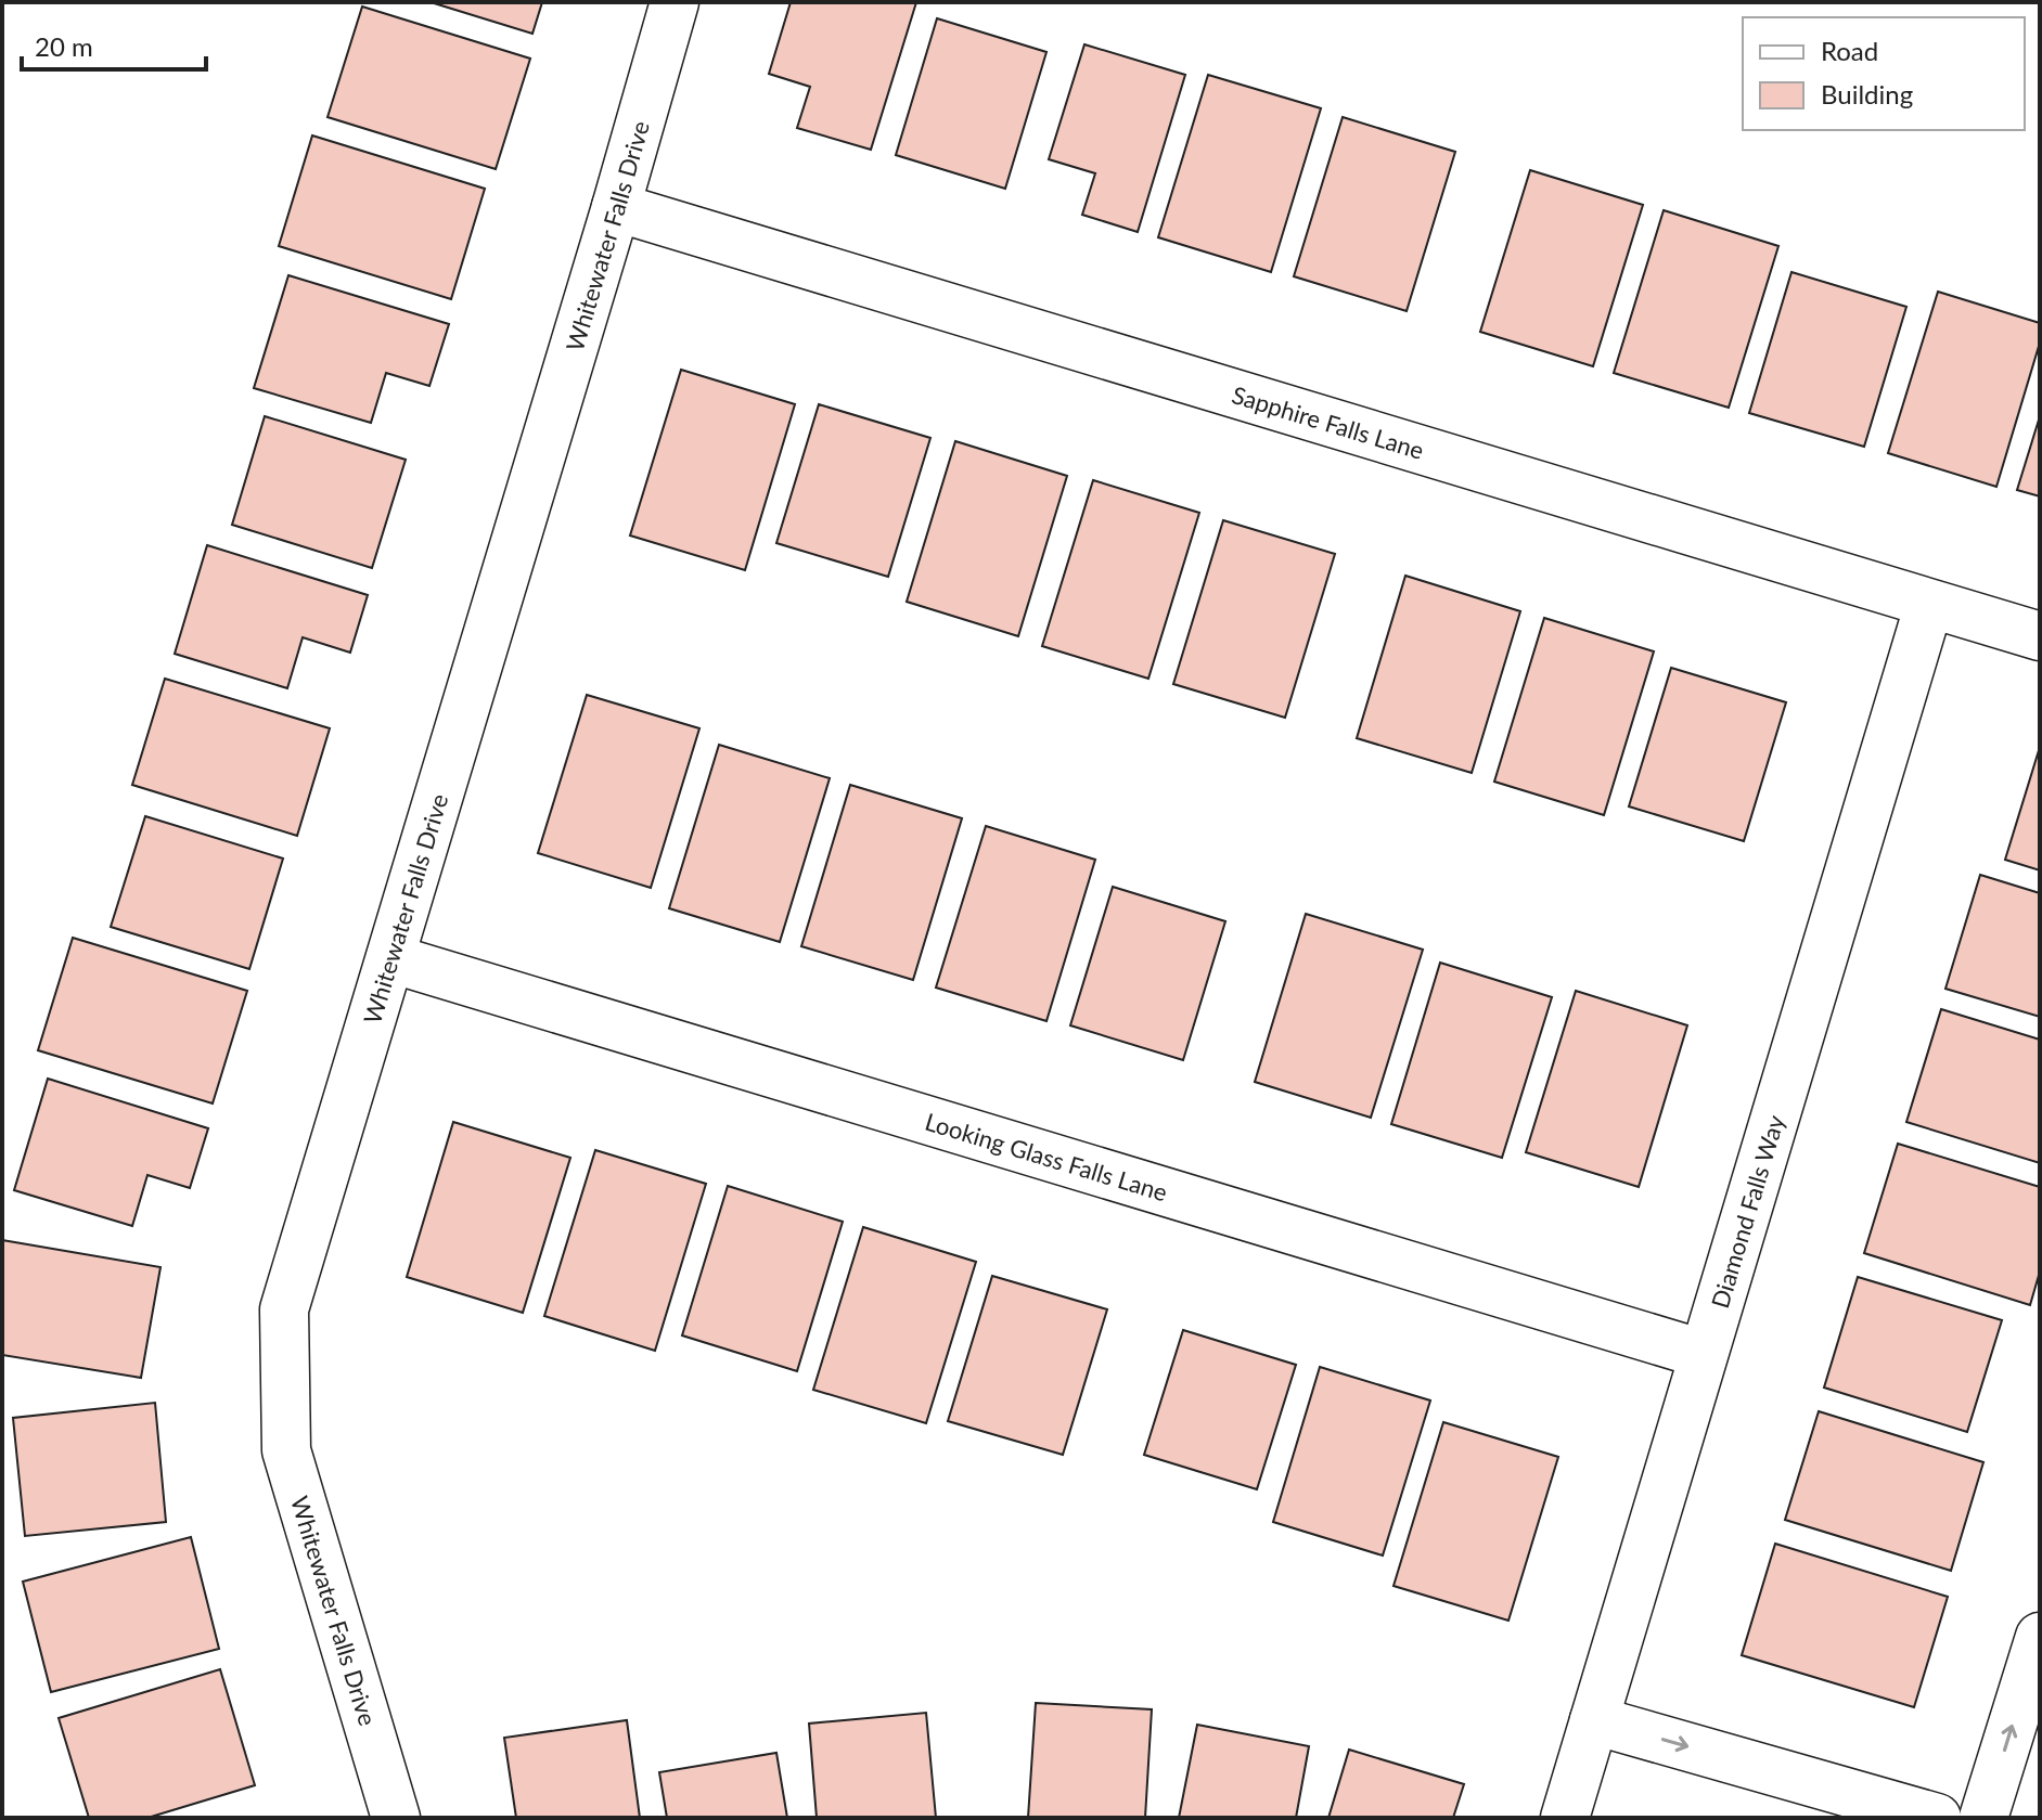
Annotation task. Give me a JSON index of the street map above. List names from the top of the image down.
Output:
{
  "streets": {
    "street": [
      "Whitewater Falls Drive",
      "Sapphire Falls Lane",
      "Looking Glass Falls Lane",
      "Diamond Falls Way"
    ]
  },
  "crossings": [
    ["Whitewater Falls Drive", "Sapphire Falls Lane"],
    ["Whitewater Falls Drive", "Looking Glass Falls Lane"],
    ["Sapphire Falls Lane", "Diamond Falls Way"],
    ["Looking Glass Falls Lane", "Diamond Falls Way"]
  ],
  "legend": ["Road", "Building"],
  "scale_bar": "20 m"
}
